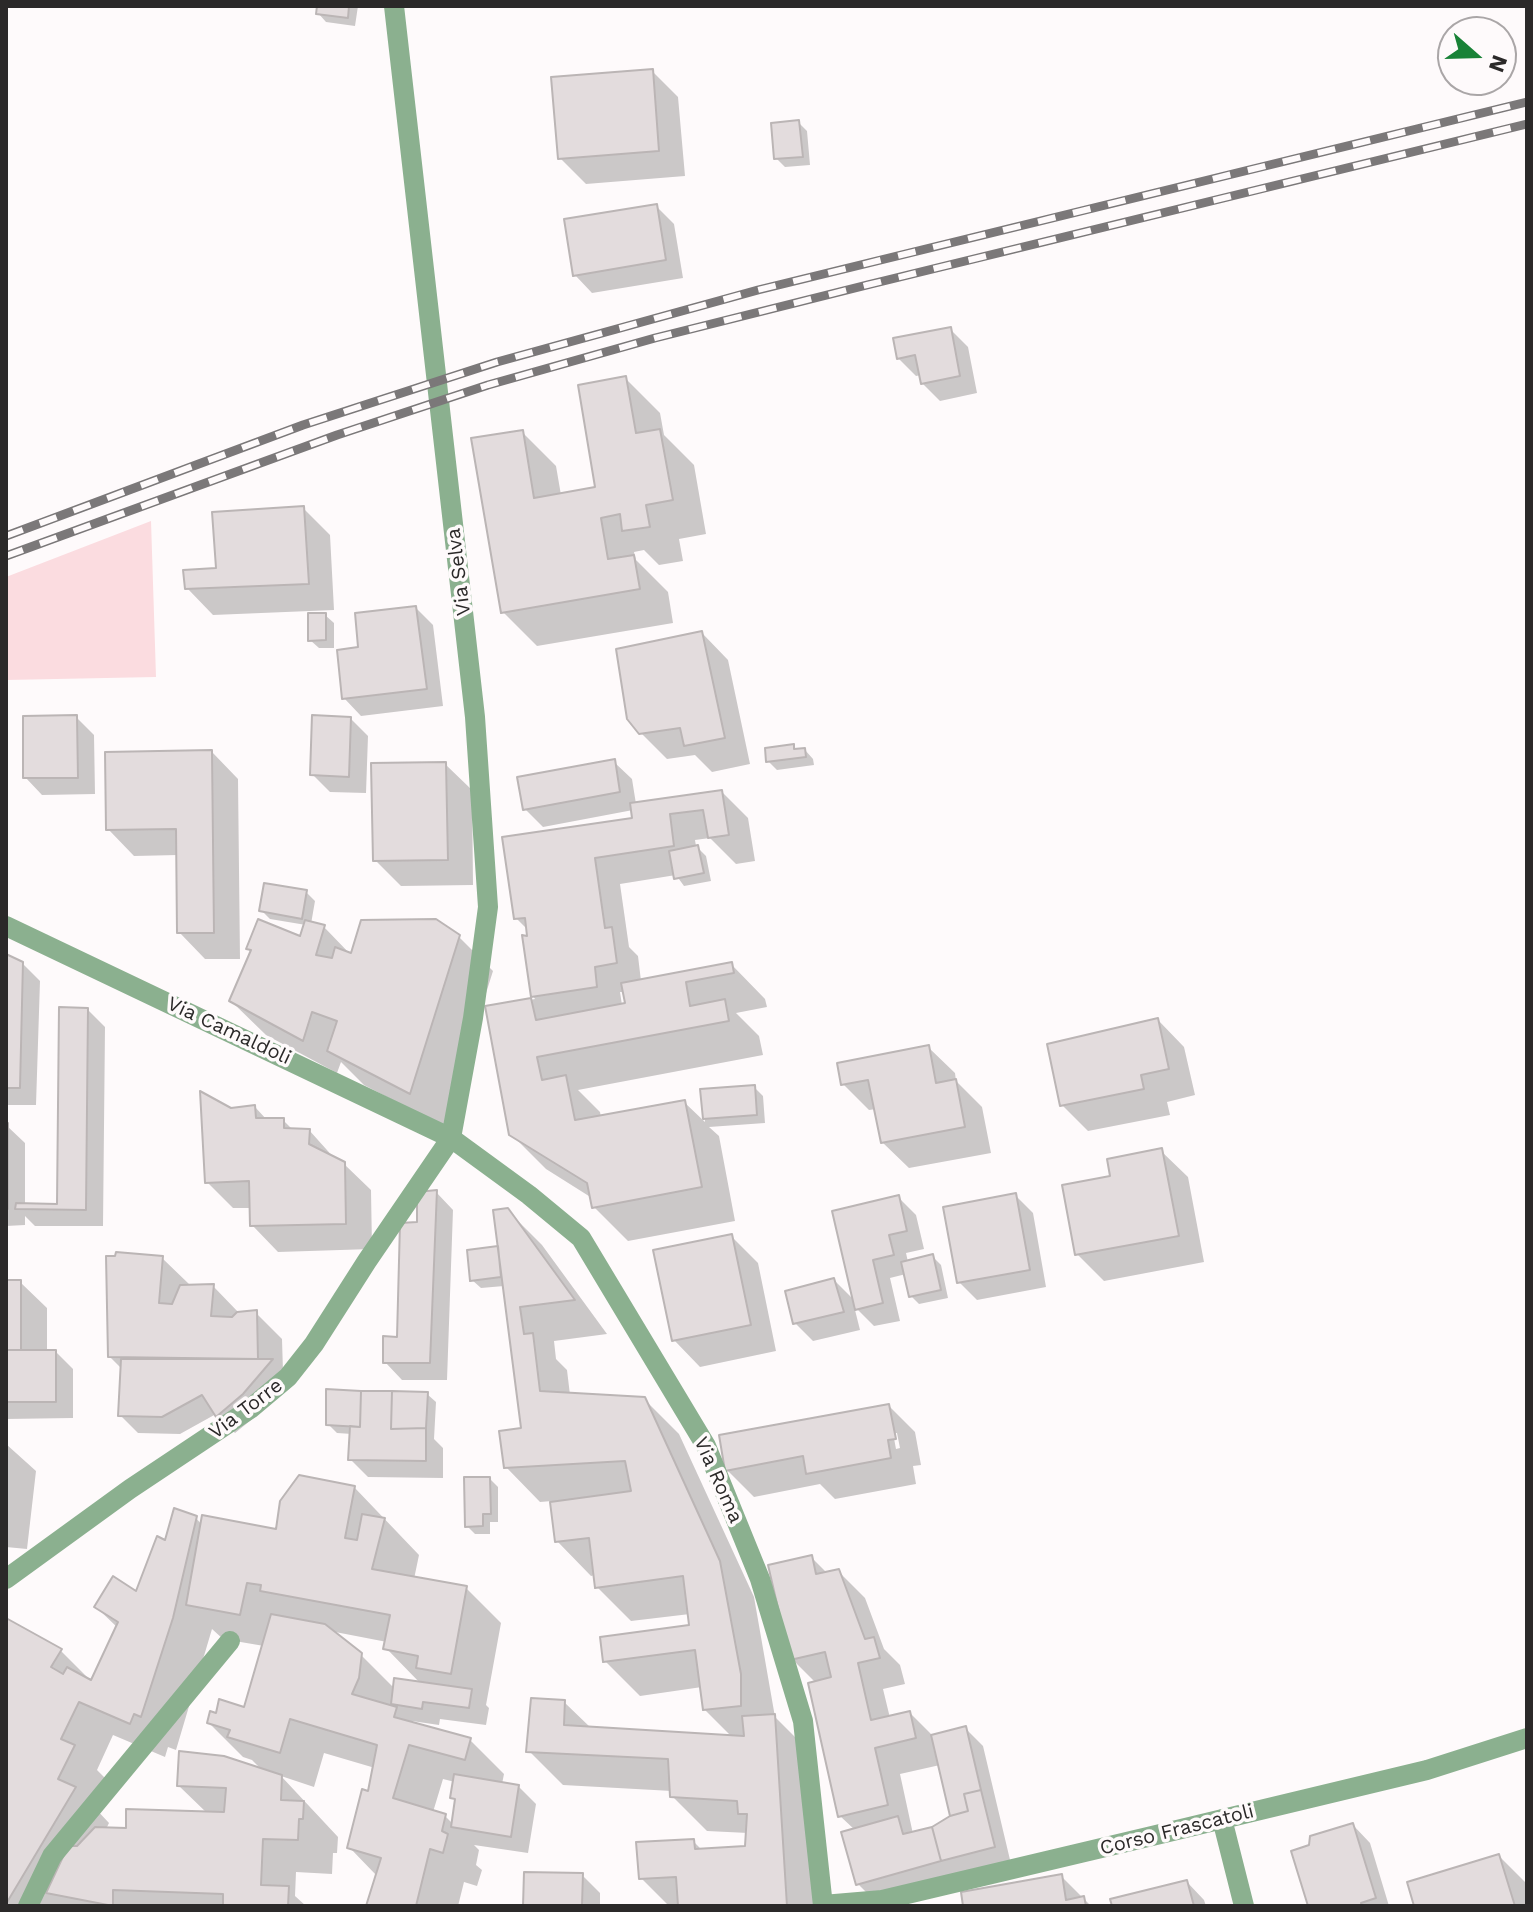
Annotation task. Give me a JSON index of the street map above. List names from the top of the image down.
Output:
{
  "streets": {
    "street": [
      "Via Selva",
      "Via Camaldoli",
      "Via Torre",
      "Via Roma",
      "Corso Frascatoli"
    ]
  },
  "crossings": [
    ["Via Selva", "Via Camaldoli"],
    ["Via Selva", "Via Torre"],
    ["Via Selva", "Via Roma"],
    ["Via Camaldoli", "Via Torre"],
    ["Via Camaldoli", "Via Roma"],
    ["Via Torre", "Via Roma"],
    ["Via Roma", "Corso Frascatoli"]
  ],
  "north": "right"
}
